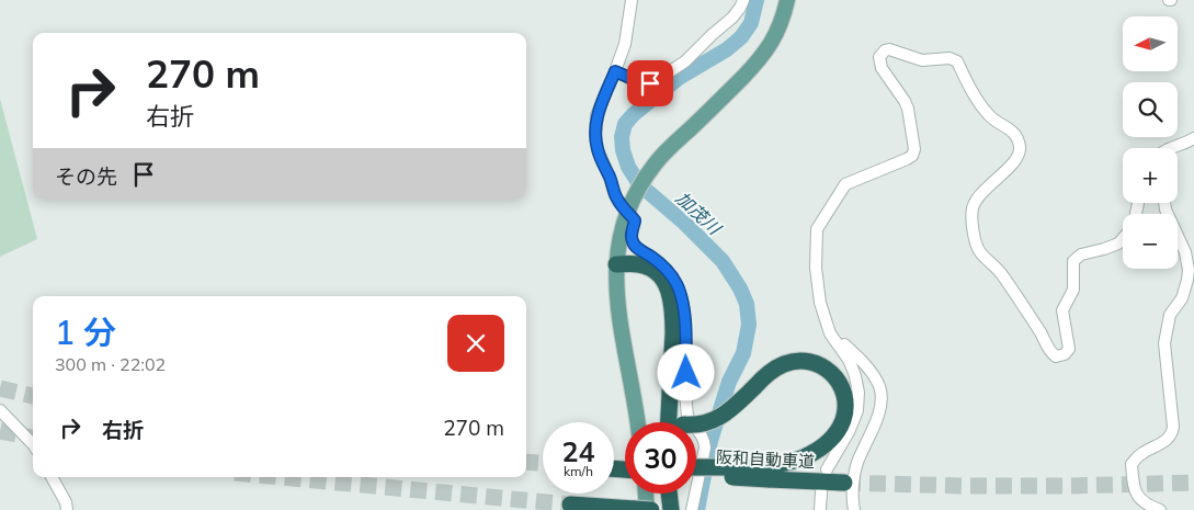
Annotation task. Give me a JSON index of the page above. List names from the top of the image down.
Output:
{
  "streets": {
    "highway": ["阪和自動車道"]
  },
  "water": ["加茂川"],
  "north": "left",
  "page": {
    "map_buttons": ["+", "−"],
    "turn": ["270 m", "右折"],
    "then": "その先",
    "heading": ["1 分", "300 m · 22:02"],
    "list": [
      {
        "name": "右折",
        "value": "270 m"
      }
    ],
    "speed": "24 km/h",
    "limit": "30"
  }
}
